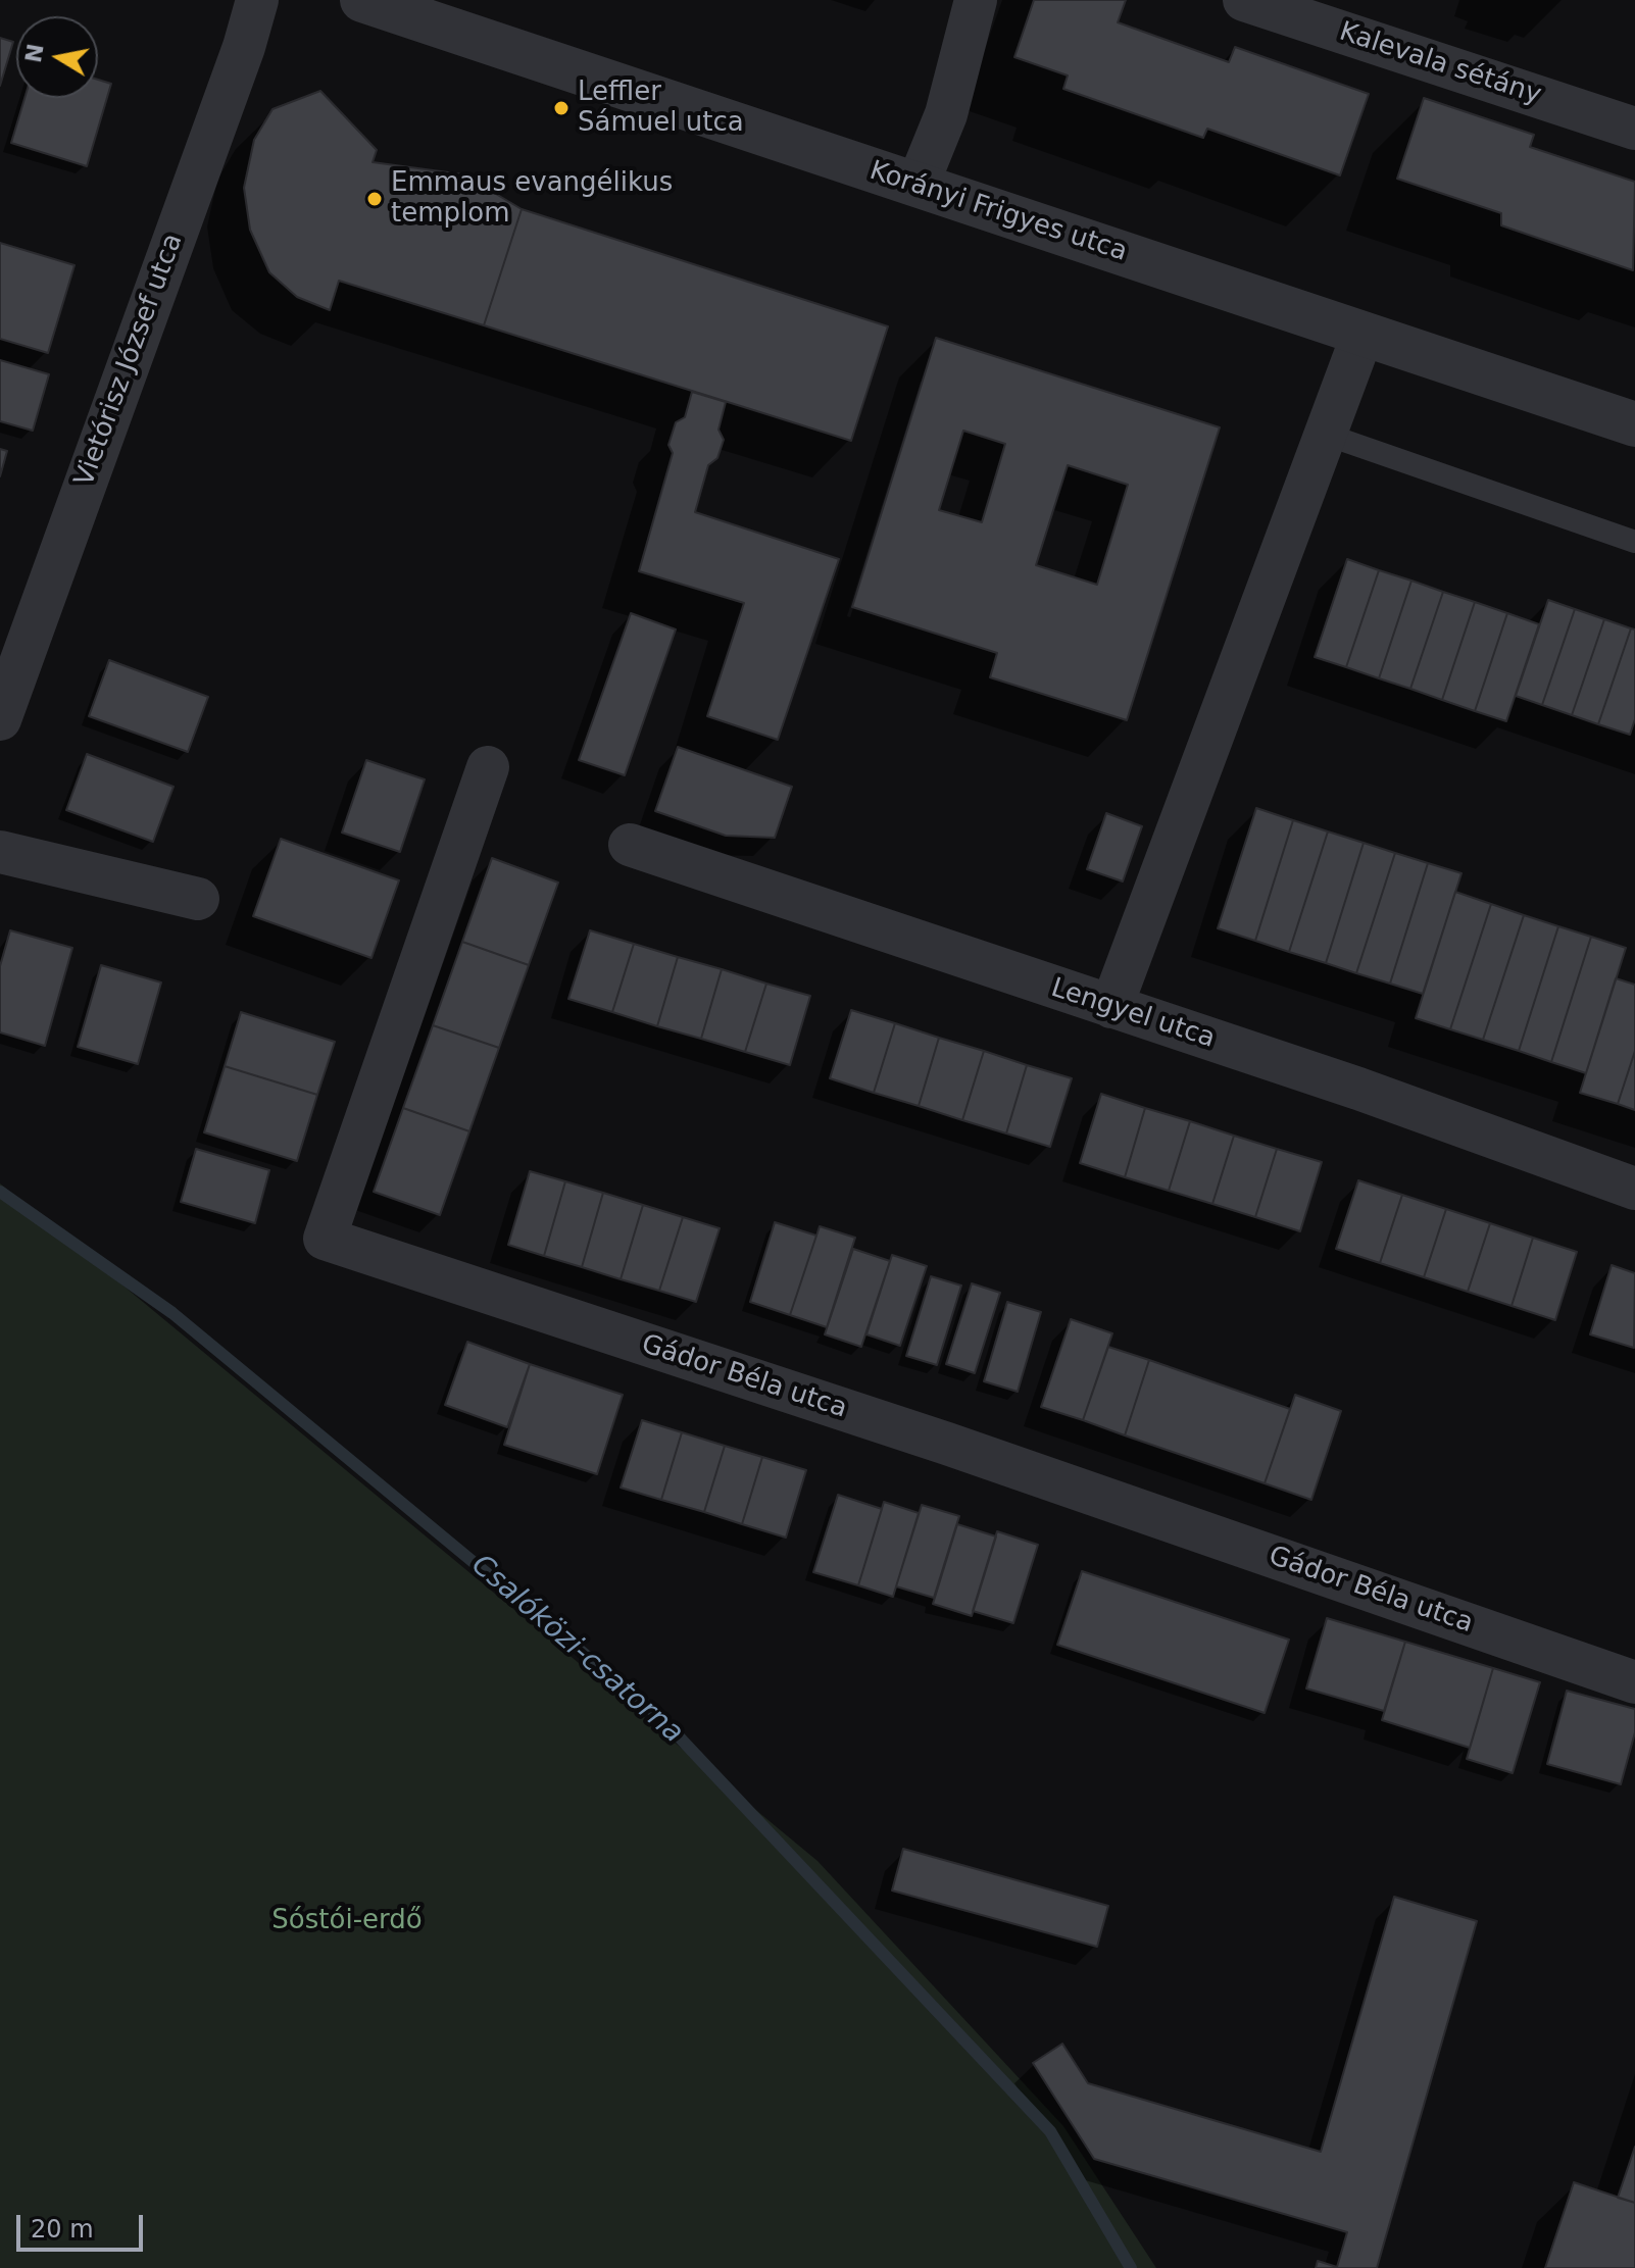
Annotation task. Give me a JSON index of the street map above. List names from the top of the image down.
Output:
{
  "streets": {
    "street": [
      "Kalevala sétány",
      "Korányi Frigyes utca",
      "Vietórisz József utca",
      "Lengyel utca",
      "Gádor Béla utca"
    ]
  },
  "water": ["Csalóközi-csatorna"],
  "parks": ["Sóstói-erdő"],
  "places": ["Leffler Sámuel utca", "Emmaus evangélikus templom"],
  "scale_bar": "20 m",
  "north": "left"
}
